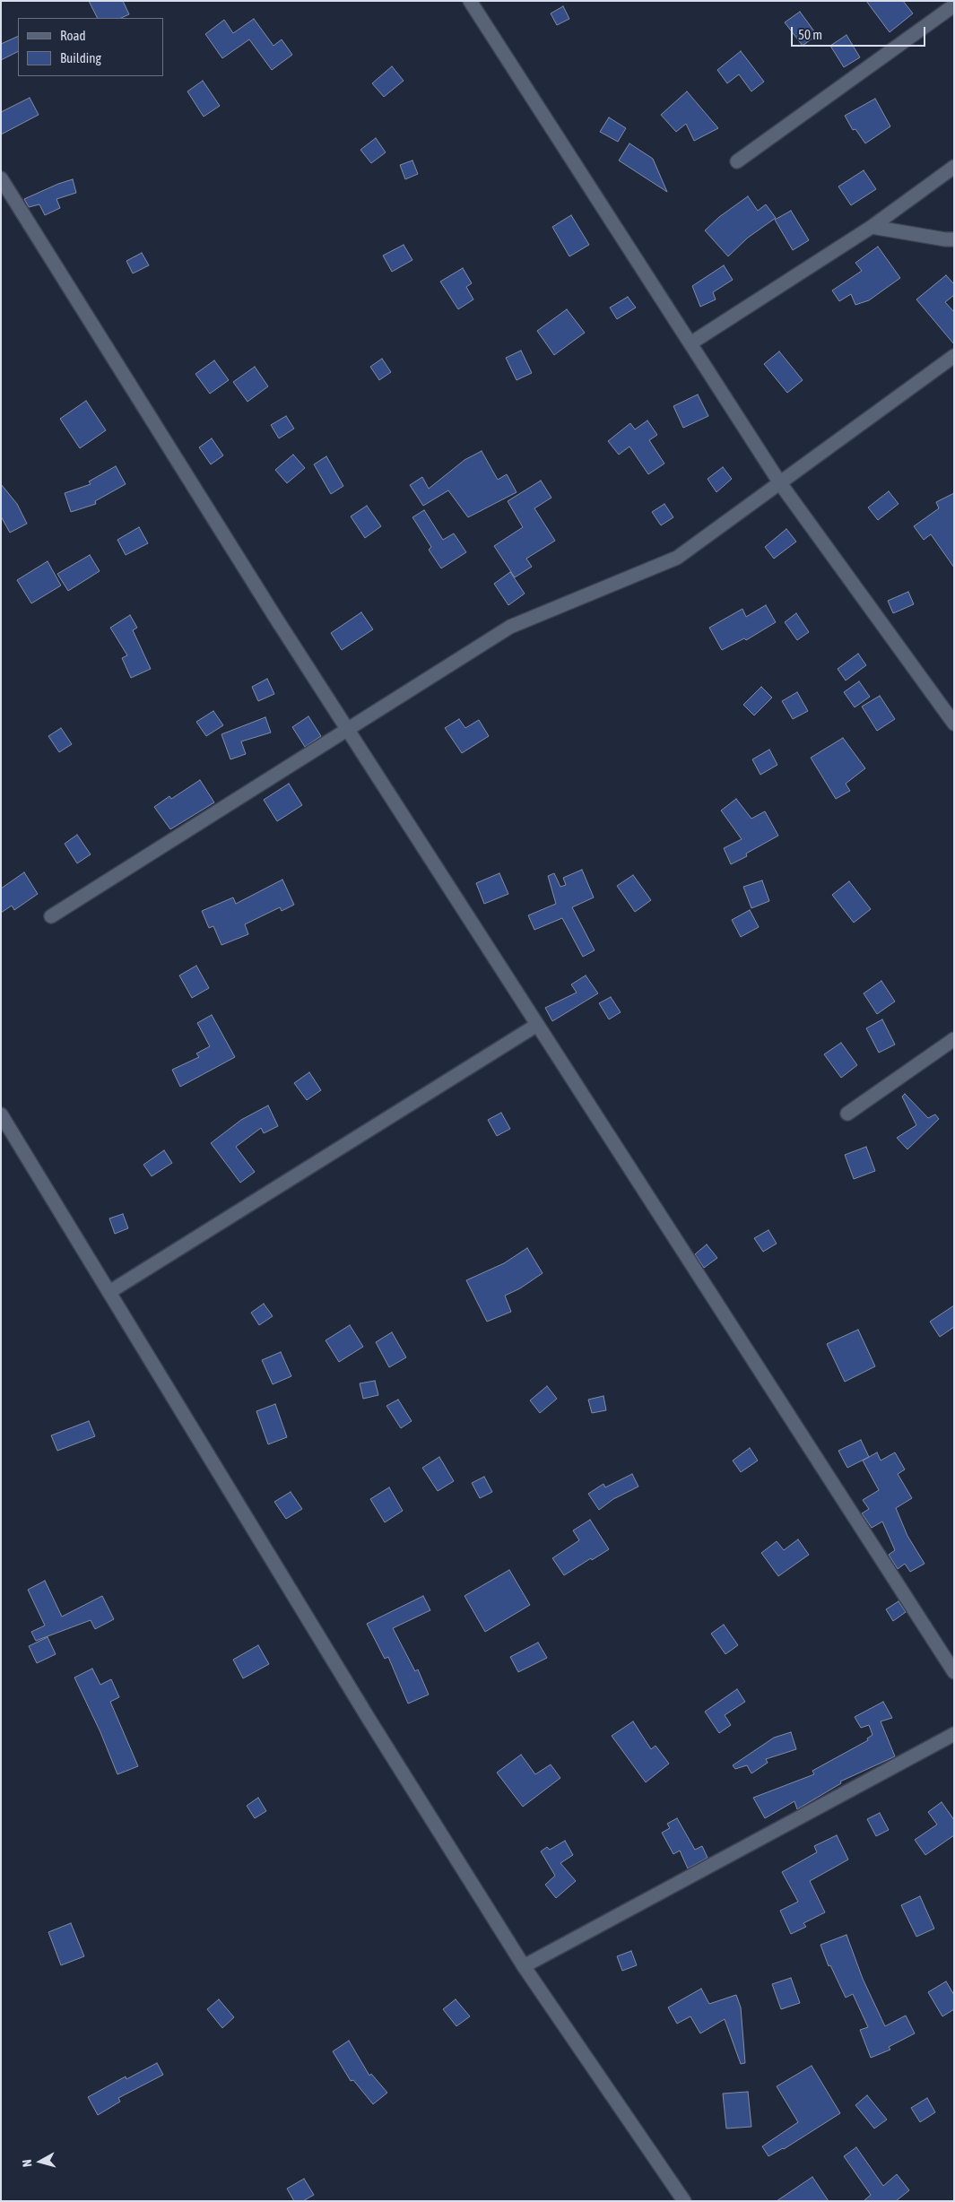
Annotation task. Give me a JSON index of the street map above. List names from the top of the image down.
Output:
{
  "legend": ["Road", "Building"],
  "scale_bar": "50 m",
  "north": "left"
}
